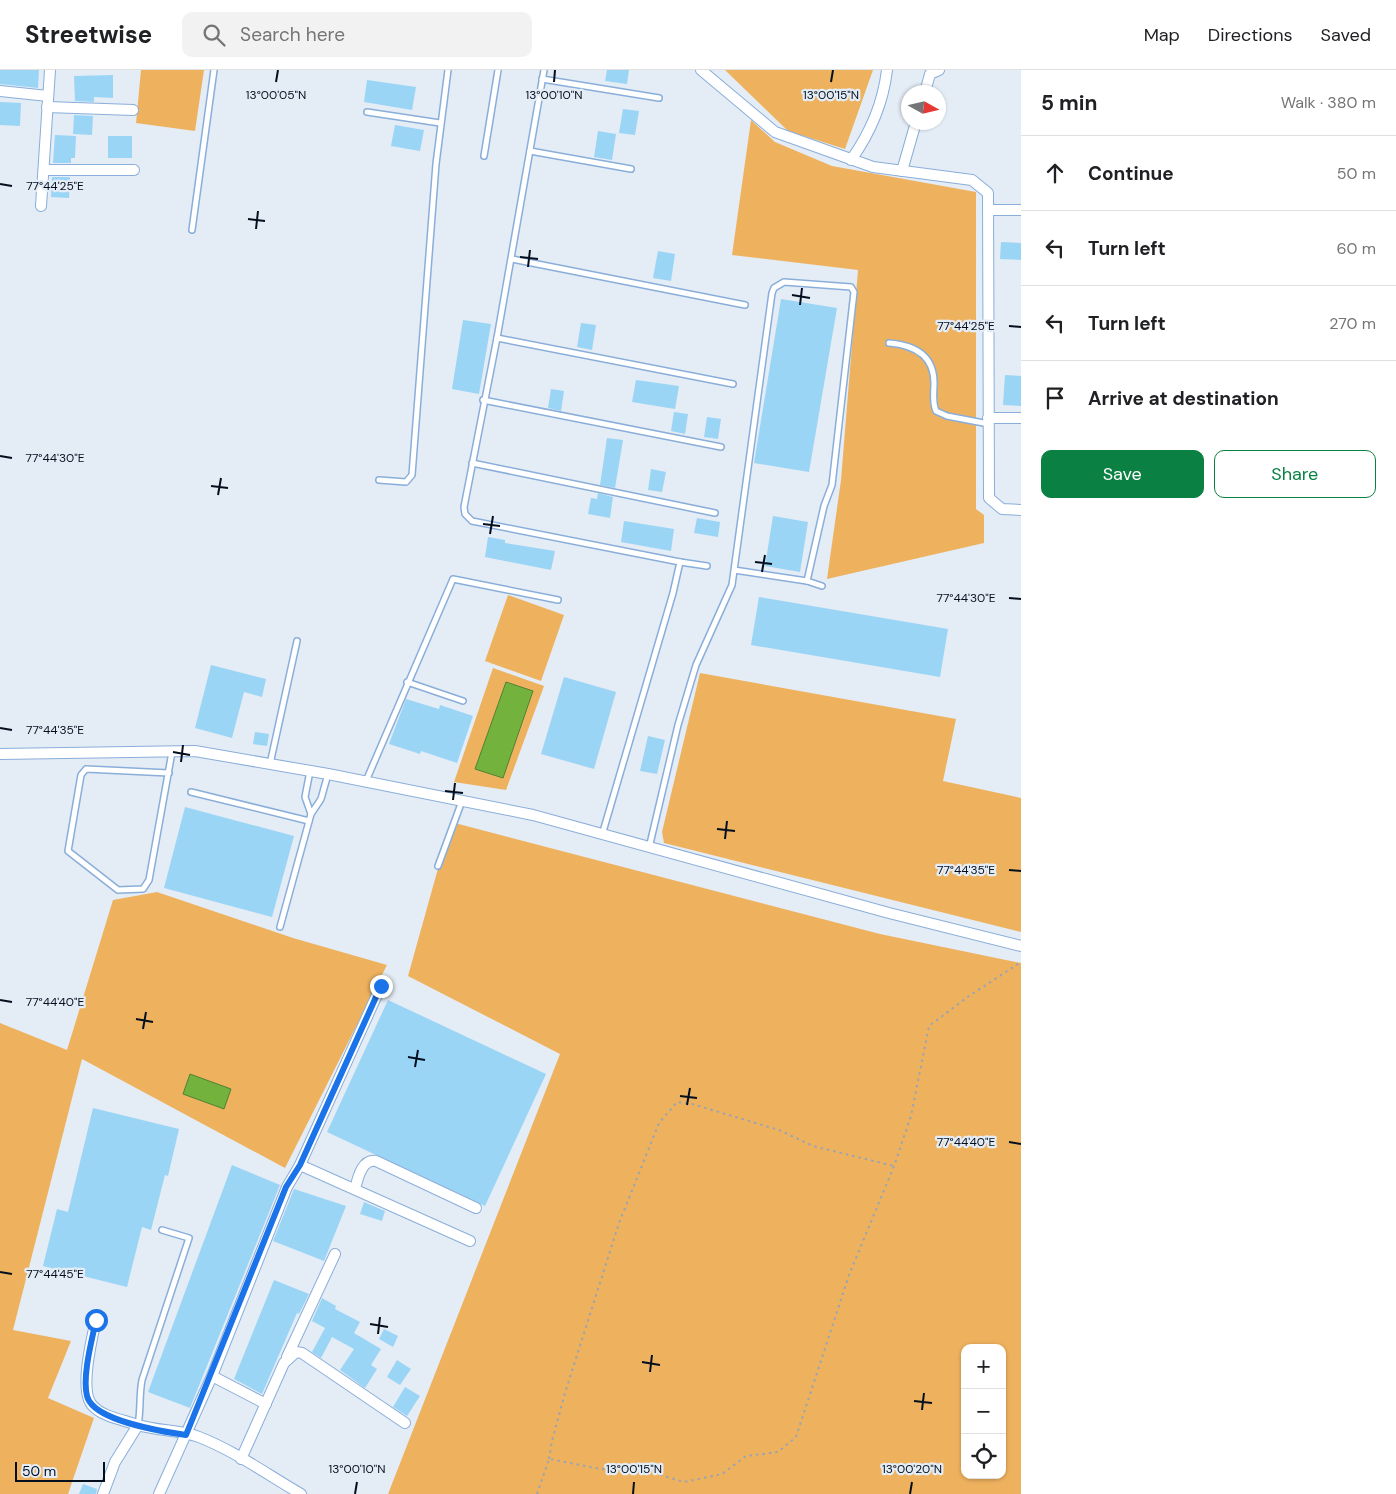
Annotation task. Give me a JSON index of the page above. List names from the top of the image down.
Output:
{
  "scale_bar": "50 m",
  "north": "right",
  "page": {
    "header": "Streetwise",
    "search": "Search here",
    "nav": ["Map", "Directions", "Saved"],
    "heading": ["5 min", "Walk · 380 m"],
    "list": [
      ["Continue", "50 m"],
      ["Turn left", "60 m"],
      ["Turn left", "270 m"],
      "Arrive at destination"
    ],
    "buttons": ["Save", "Share"],
    "map_buttons": ["+", "−"],
    "scale": "50 m"
  },
  "coordinates": [
    "13°00'05\"N",
    "13°00'10\"N",
    "13°00'15\"N",
    "77°44'25\"E",
    "77°44'30\"E",
    "77°44'35\"E",
    "77°44'40\"E",
    "77°44'45\"E",
    "13°00'20\"N"
  ]
}
